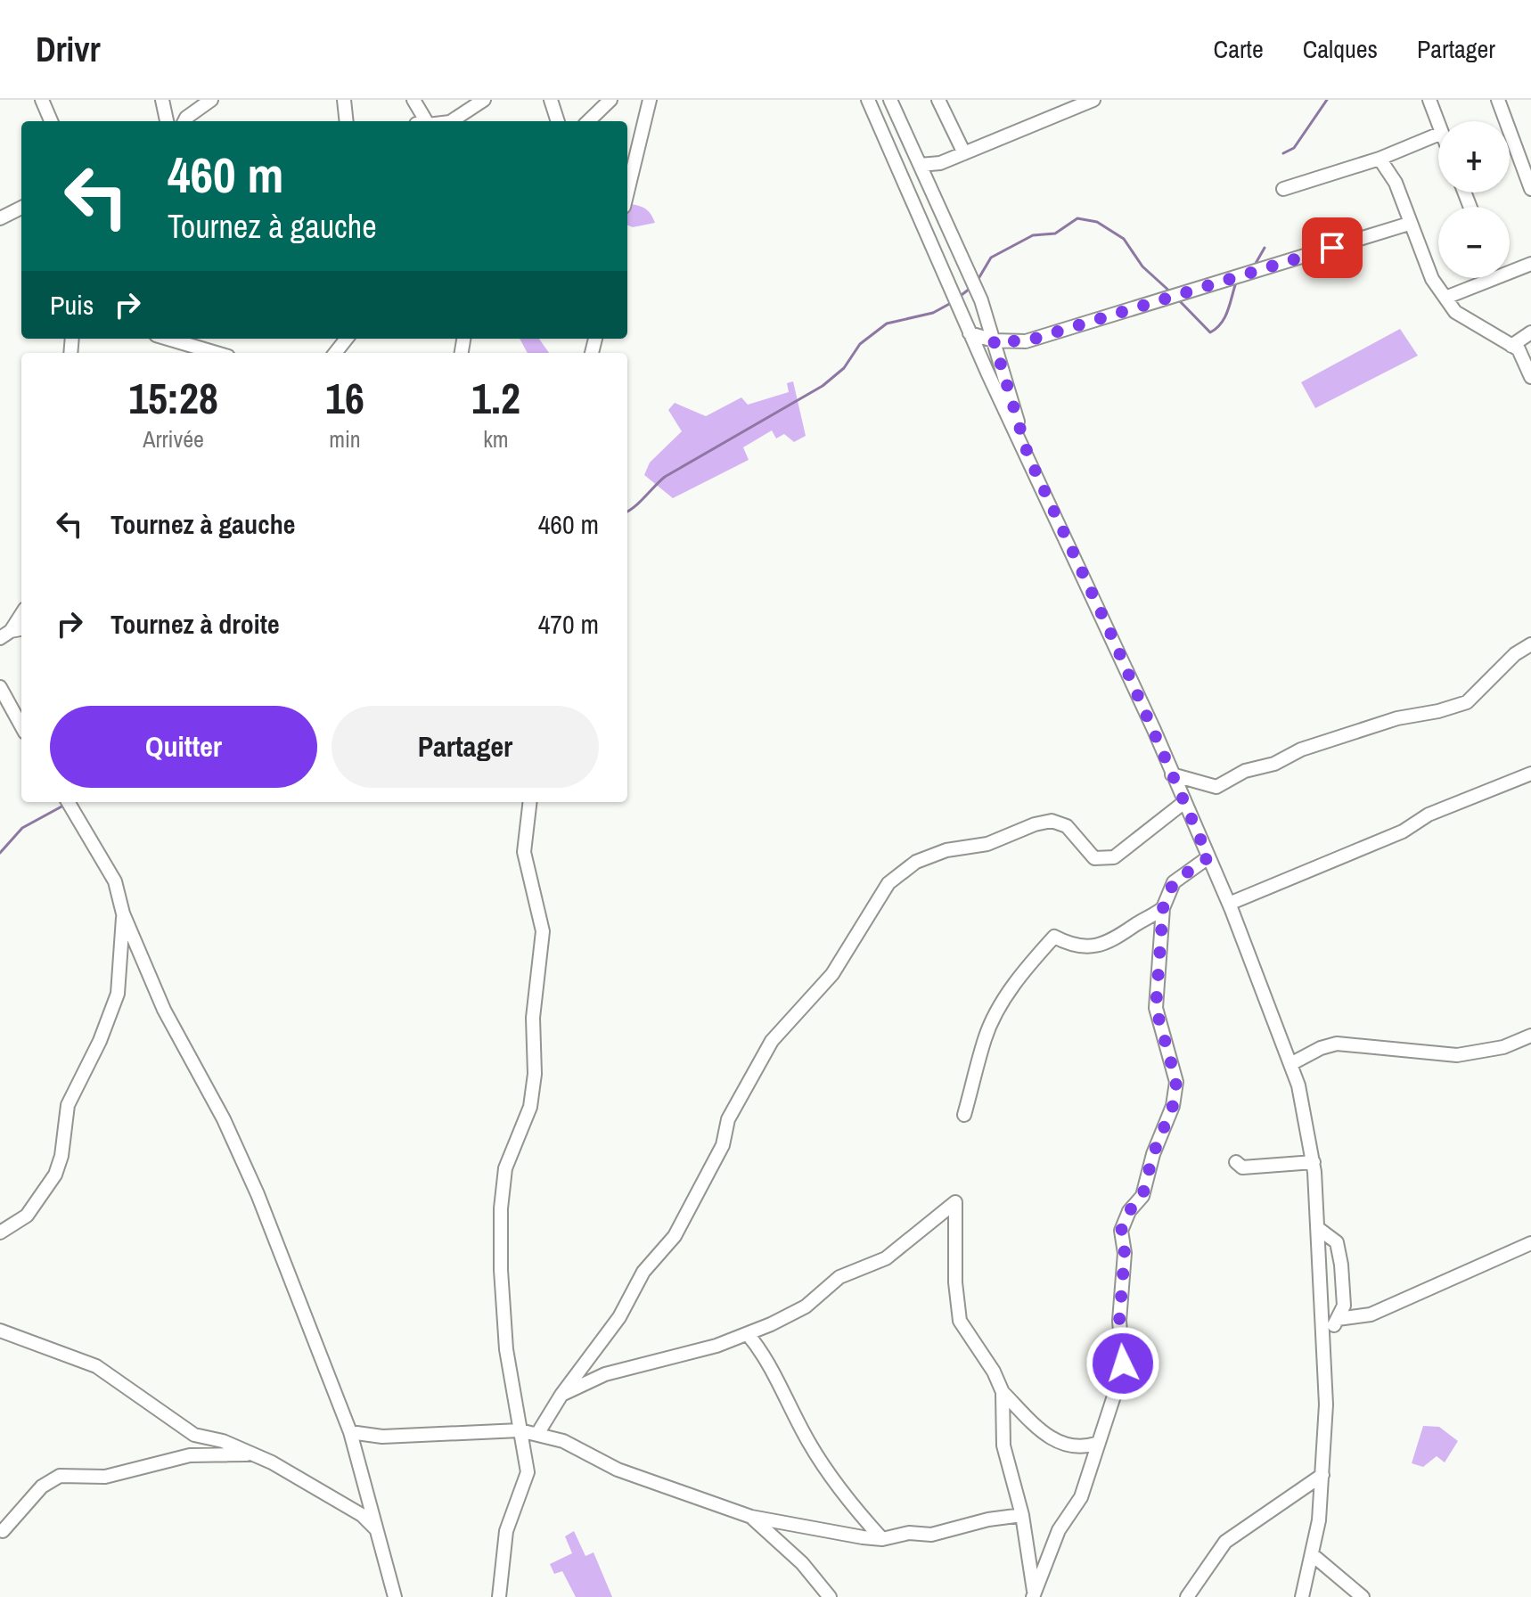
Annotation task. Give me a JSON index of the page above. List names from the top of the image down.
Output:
{
  "page": {
    "header": "Drivr",
    "nav": ["Carte", "Calques", "Partager"],
    "map_buttons": ["+", "−"],
    "turn": ["460 m", "Tournez à gauche"],
    "then": "Puis",
    "eta": [
      "15:28",
      "Arrivée",
      "16",
      "min",
      "1.2",
      "km"
    ],
    "list": [
      {
        "name": "Tournez à gauche",
        "value": "460 m"
      },
      {
        "name": "Tournez à droite",
        "value": "470 m"
      }
    ],
    "buttons": ["Quitter", "Partager"]
  }
}
